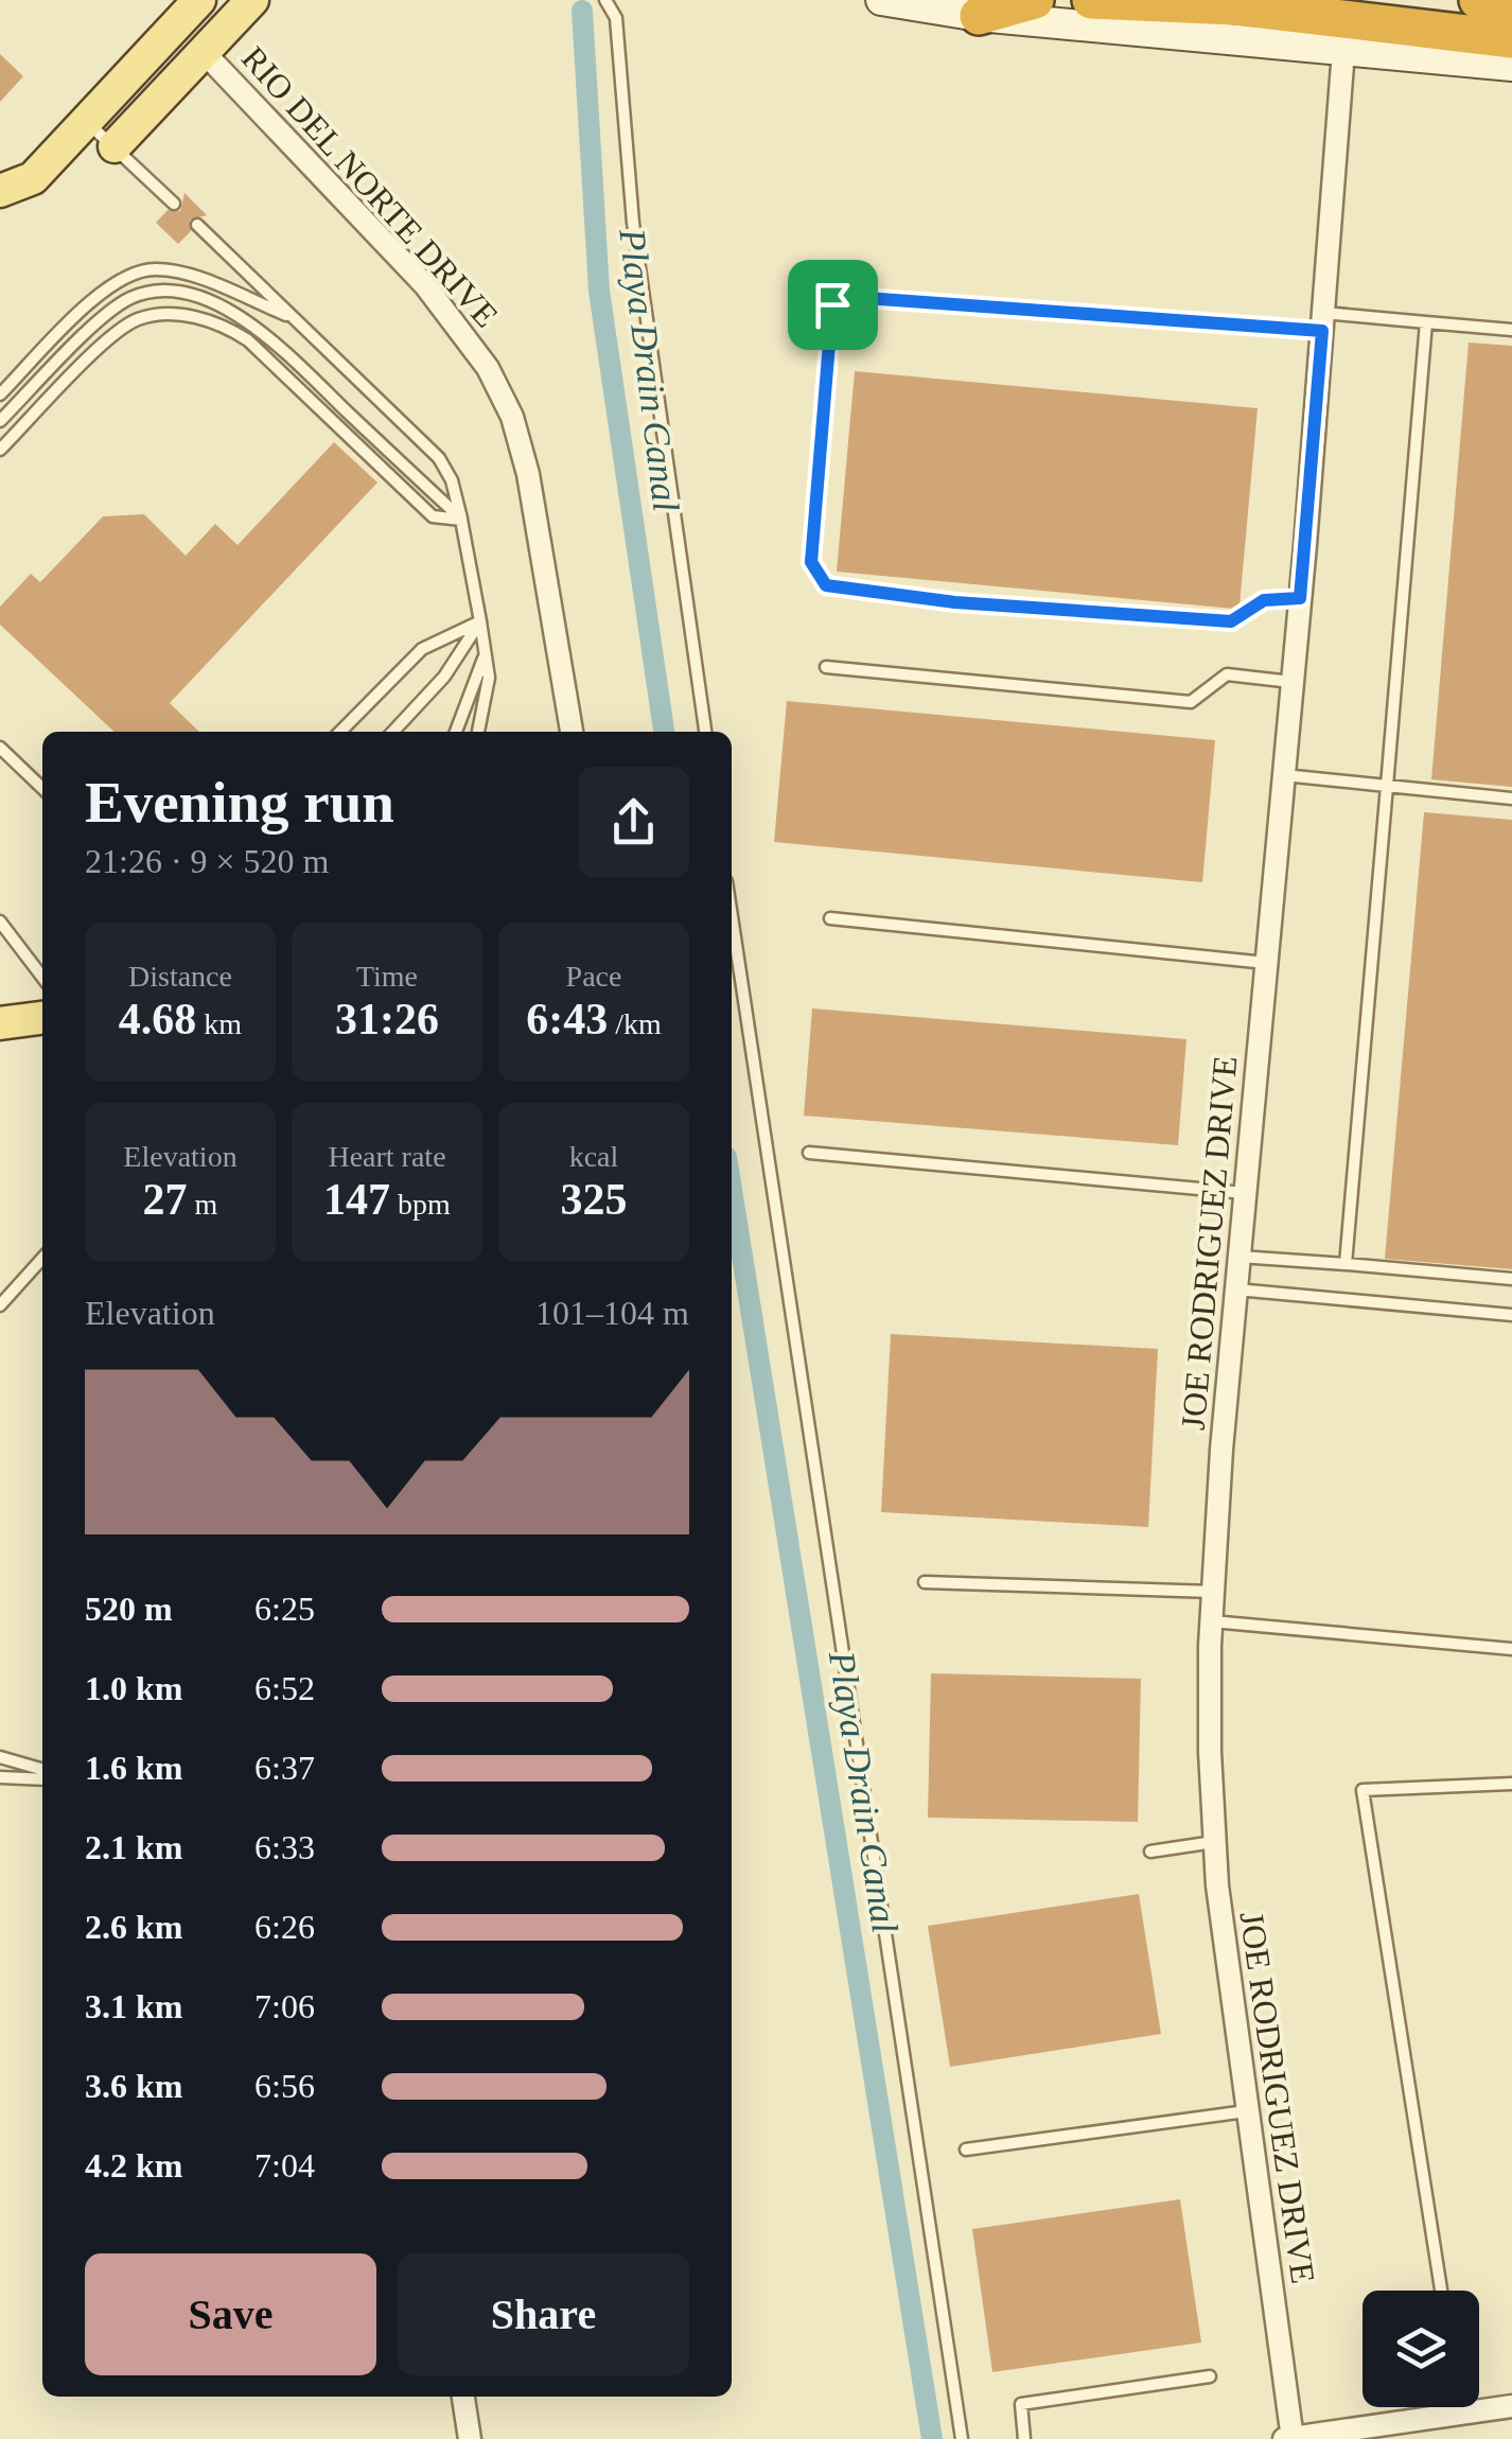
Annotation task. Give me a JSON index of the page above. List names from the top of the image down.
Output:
{
  "streets": {
    "street": ["RIO DEL NORTE DRIVE", "JOE RODRIGUEZ DRIVE"]
  },
  "water": ["Playa Drain Canal"],
  "page": {
    "heading": ["Evening run", "21:26 · 9 × 520 m"],
    "stats": [
      ["Distance", "4.68 km"],
      ["Time", "31:26"],
      ["Pace", "6:43 /km"],
      ["Elevation", "27 m"],
      ["Heart rate", "147 bpm"],
      ["kcal", "325"]
    ],
    "chart": ["Elevation", "101–104 m"],
    "list": [
      {
        "name": "520 m",
        "note": "6:25"
      },
      {
        "name": "1.0 km",
        "note": "6:52"
      },
      {
        "name": "1.6 km",
        "note": "6:37"
      },
      {
        "name": "2.1 km",
        "note": "6:33"
      },
      {
        "name": "2.6 km",
        "note": "6:26"
      },
      {
        "name": "3.1 km",
        "note": "7:06"
      },
      {
        "name": "3.6 km",
        "note": "6:56"
      },
      {
        "name": "4.2 km",
        "note": "7:04"
      }
    ],
    "buttons": ["Save", "Share"]
  }
}
